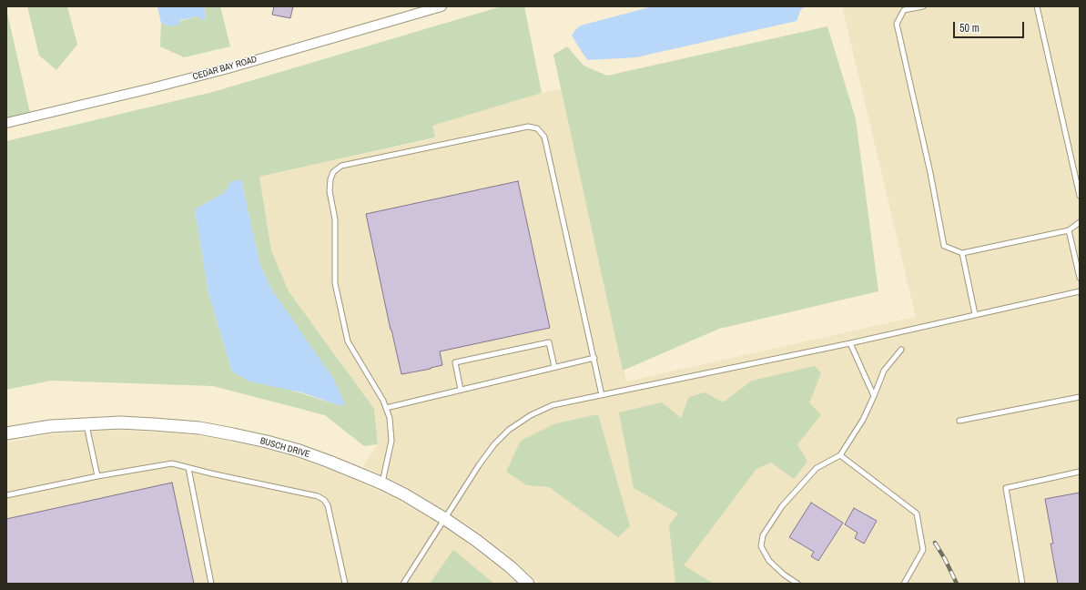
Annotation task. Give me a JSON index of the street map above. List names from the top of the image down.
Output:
{
  "streets": {
    "street": ["CEDAR BAY ROAD", "BUSCH DRIVE"]
  },
  "scale_bar": "50 m"
}
